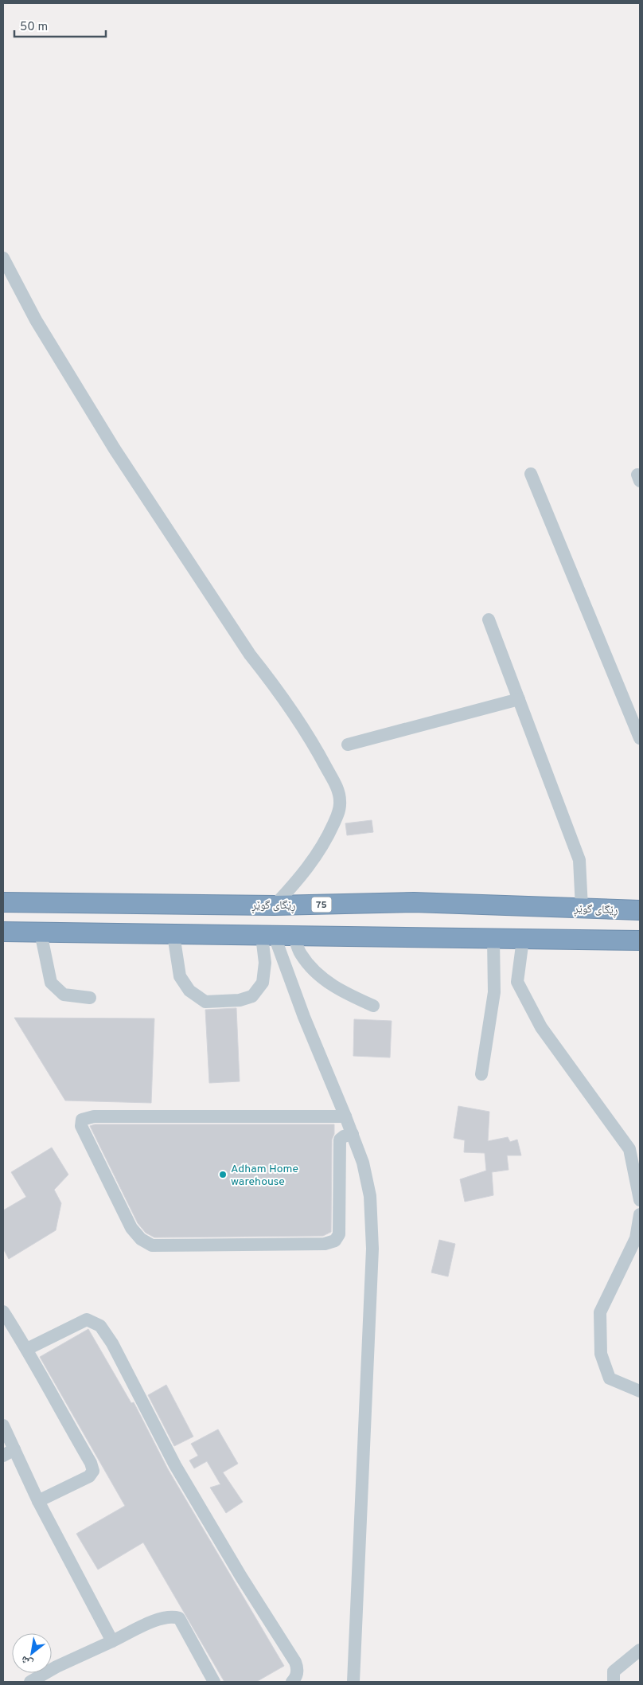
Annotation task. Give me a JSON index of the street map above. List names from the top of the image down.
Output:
{
  "streets": {
    "highway": ["ڕێگای گوێڕ", "75"]
  },
  "places": ["Adham Home warehouse"],
  "scale_bar": "50 m",
  "north": "bottom left"
}
